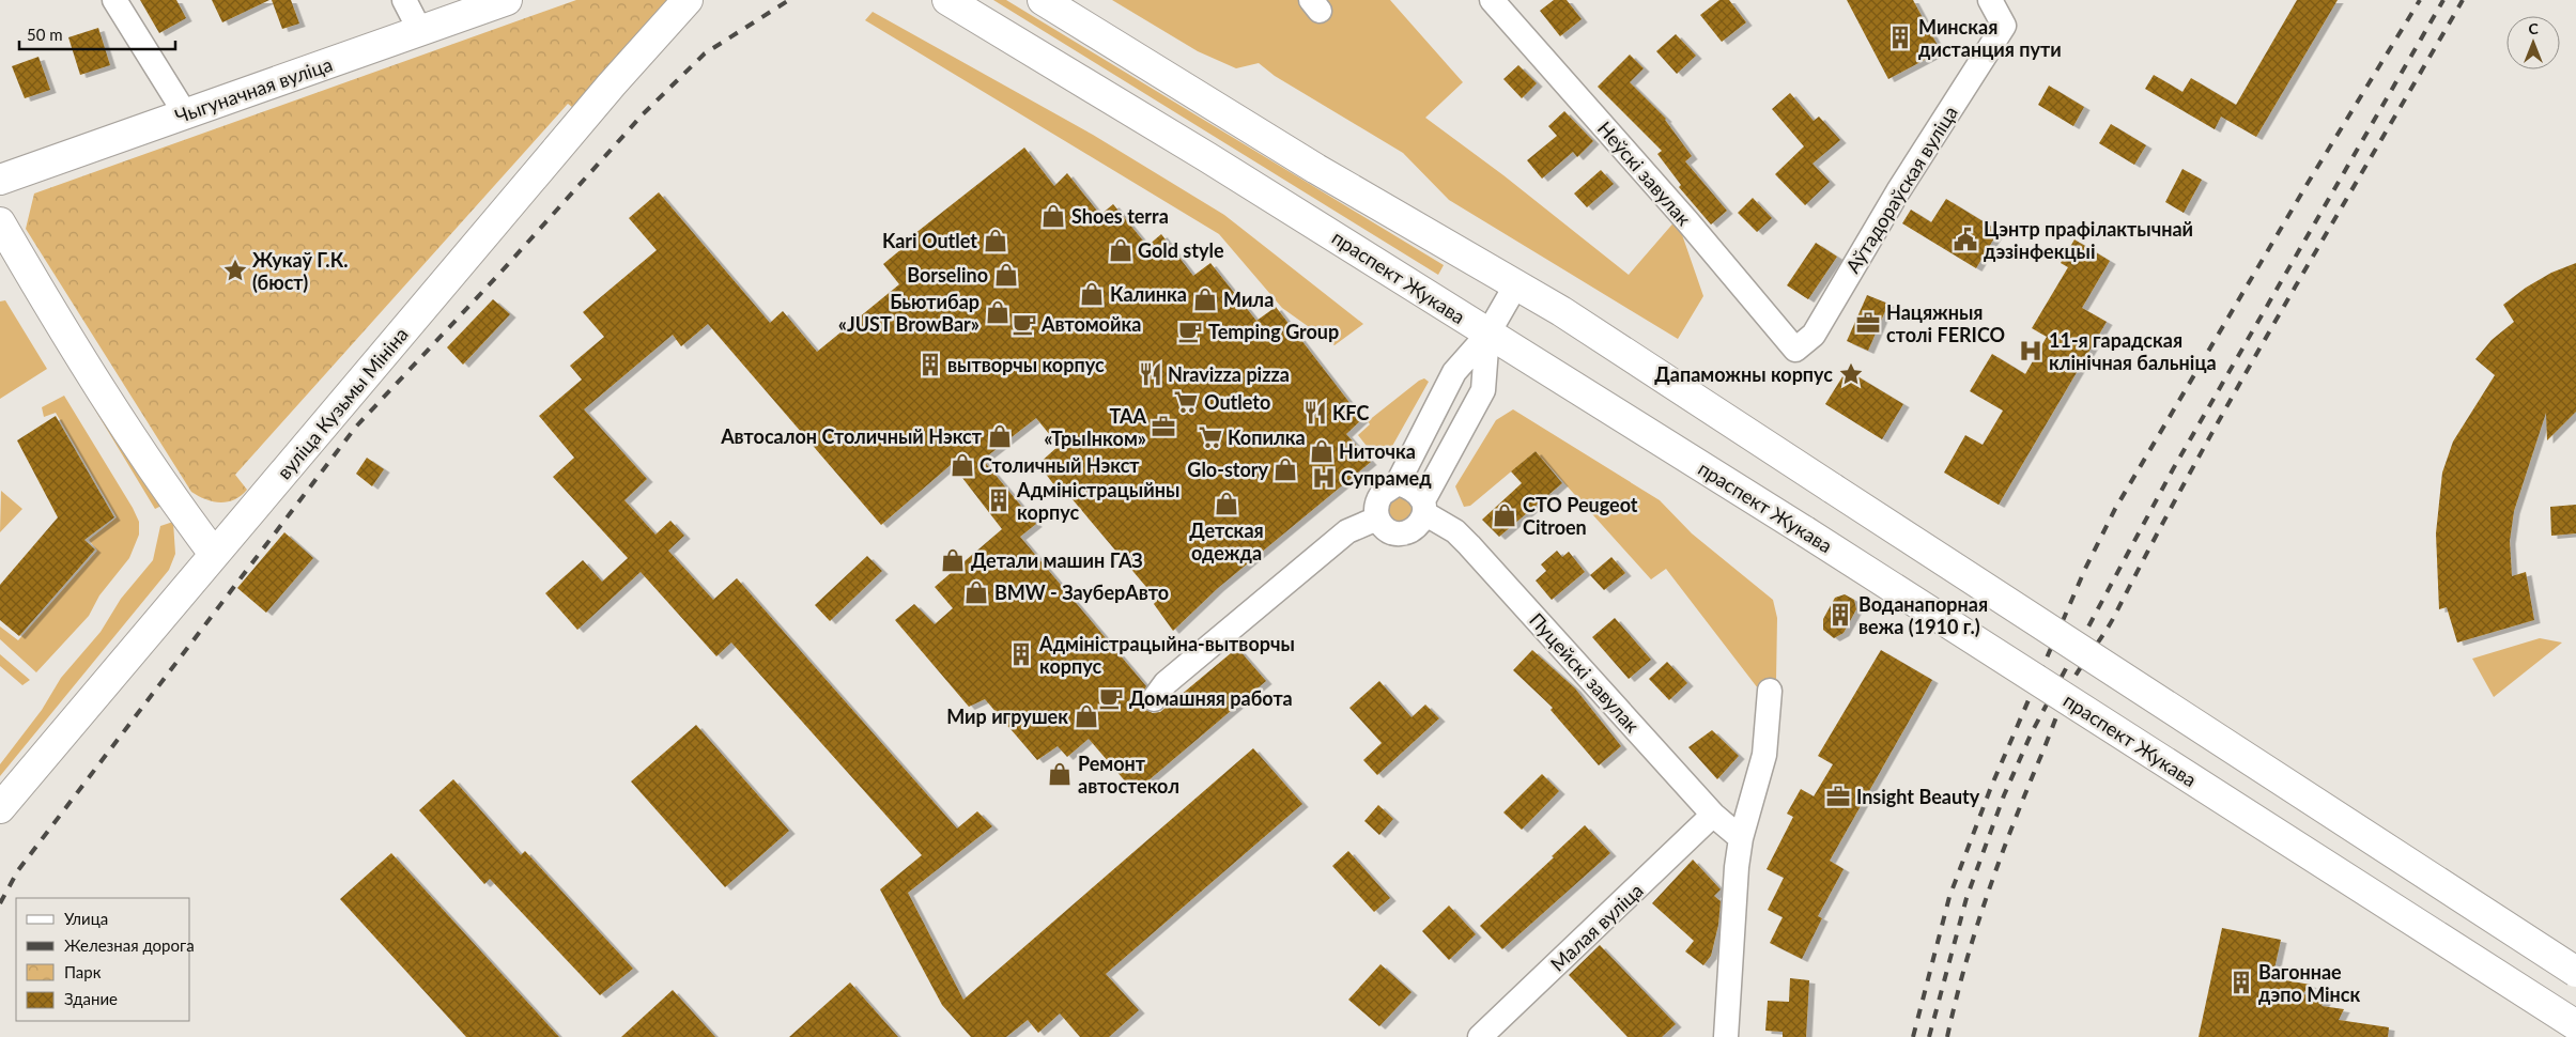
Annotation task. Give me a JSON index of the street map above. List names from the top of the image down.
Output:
{
  "streets": {
    "main road": ["Чыгуначная вуліца", "праспект Жукава", "вуліца Кузьмы Мініна"],
    "street": [
      "Неўскі завулак",
      "Аўтадораўская вуліца",
      "Пуцейскі завулак",
      "Малая вуліца"
    ]
  },
  "crossings": [
    ["Неўскі завулак", "Аўтадораўская вуліца"],
    ["Пуцейскі завулак", "Малая вуліца"]
  ],
  "places": {
    "building": [
      "Минская дистанция пути",
      "вытворчы корпус",
      "Адміністрацыйны корпус",
      "Воданапорная вежа (1910 г.)",
      "Адміністрацыйна-вытворчы корпус",
      "Вагоннае дэпо Мінск"
    ],
    "shop": [
      "Shoes terra",
      "Kari Outlet",
      "Gold style",
      "Borselino",
      "Калинка",
      "Мила",
      "Бьютибар «JUST BrowBar»",
      "Автосалон Столичный Нэкст",
      "Ниточка",
      "Столичный Нэкст",
      "Glo-story",
      "Детская одежда",
      "СТО Peugeot Citroen",
      "Детали машин ГАЗ",
      "BMW - ЗауберАвто",
      "Мир игрушек",
      "Ремонт автостекол"
    ],
    "public building": ["Цэнтр прафілактычнай дэзінфекцыі"],
    "place": ["Жукаў Г.К. (бюст)", "Дапаможны корпус"],
    "office": ["Нацяжныя столі FERICO", "ТАА «ТрыІнком»", "Insight Beauty"],
    "cafe": ["Автомойка", "Temping Group", "Домашняя работа"],
    "hospital": ["11-я гарадская клінічная бальніца", "Супрамед"],
    "restaurant": ["Nravizza pizza", "KFC"],
    "supermarket": ["Outleto", "Копилка"]
  },
  "legend": [
    "Улица",
    "Железная дорога",
    "Парк",
    "Здание"
  ],
  "scale_bar": "50 m",
  "north": "top"
}
